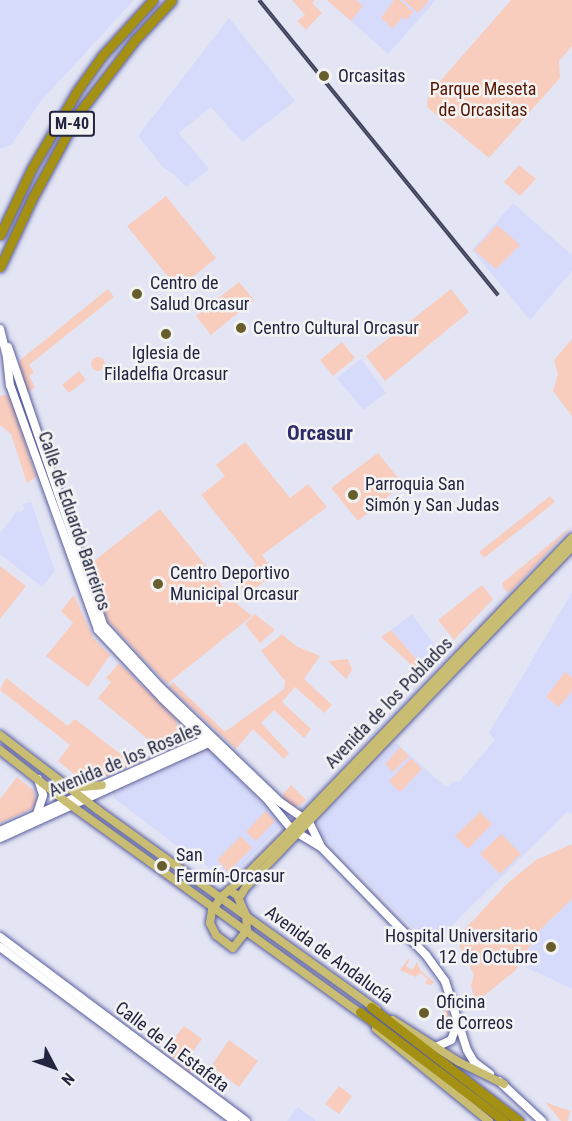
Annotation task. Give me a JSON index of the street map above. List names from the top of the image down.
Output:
{
  "streets": {
    "highway": ["M-40", "Avenida de Andalucía"],
    "main road": ["Avenida de los Poblados"],
    "street": ["Calle de Eduardo Barreiros", "Avenida de los Rosales", "Calle de la Estafeta"]
  },
  "crossings": [
    ["Calle de Eduardo Barreiros", "Avenida de los Poblados"],
    ["Calle de Eduardo Barreiros", "Avenida de los Rosales"],
    ["Avenida de los Poblados", "Avenida de Andalucía"],
    ["Avenida de los Rosales", "Avenida de Andalucía"]
  ],
  "districts": ["Orcasur"],
  "parks": ["Parque Meseta de Orcasitas"],
  "places": [
    "Orcasitas",
    "Centro de Salud Orcasur",
    "Centro Cultural Orcasur",
    "Iglesia de Filadelfia Orcasur",
    "Parroquia San Simón y San Judas",
    "Centro Deportivo Municipal Orcasur",
    "San Fermín-Orcasur",
    "Hospital Universitario 12 de Octubre",
    "Oficina de Correos"
  ],
  "north": "bottom right"
}
